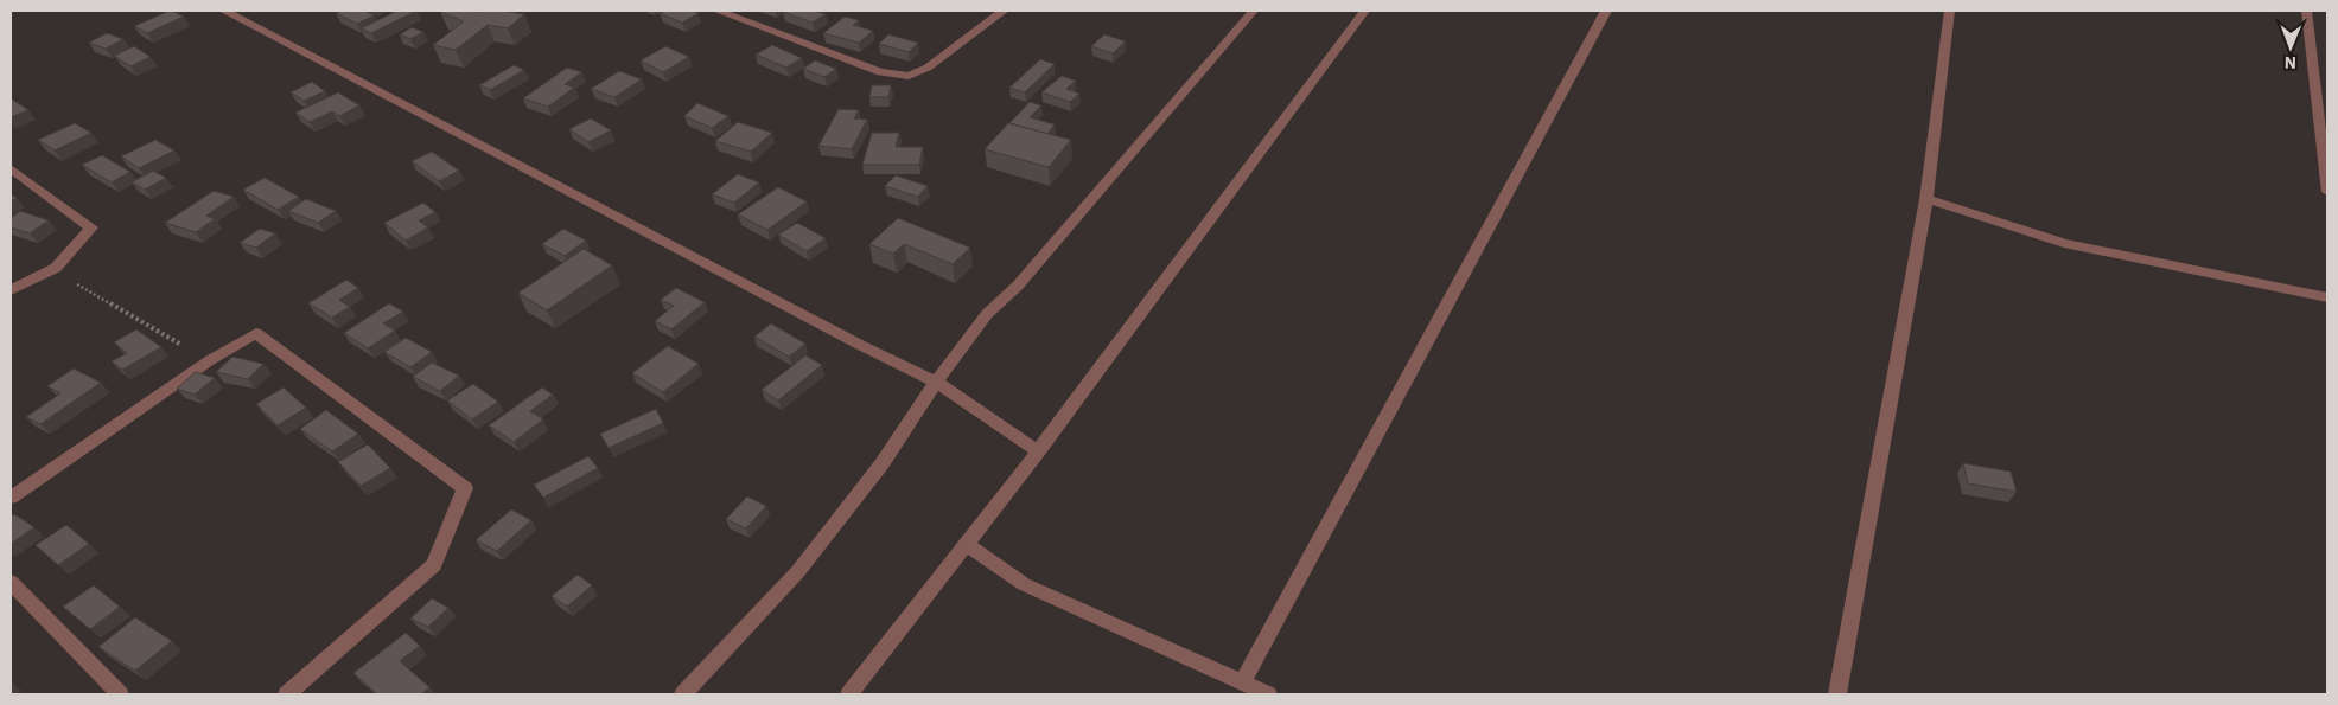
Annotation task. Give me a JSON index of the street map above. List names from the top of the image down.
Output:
{
  "north": "bottom"
}
